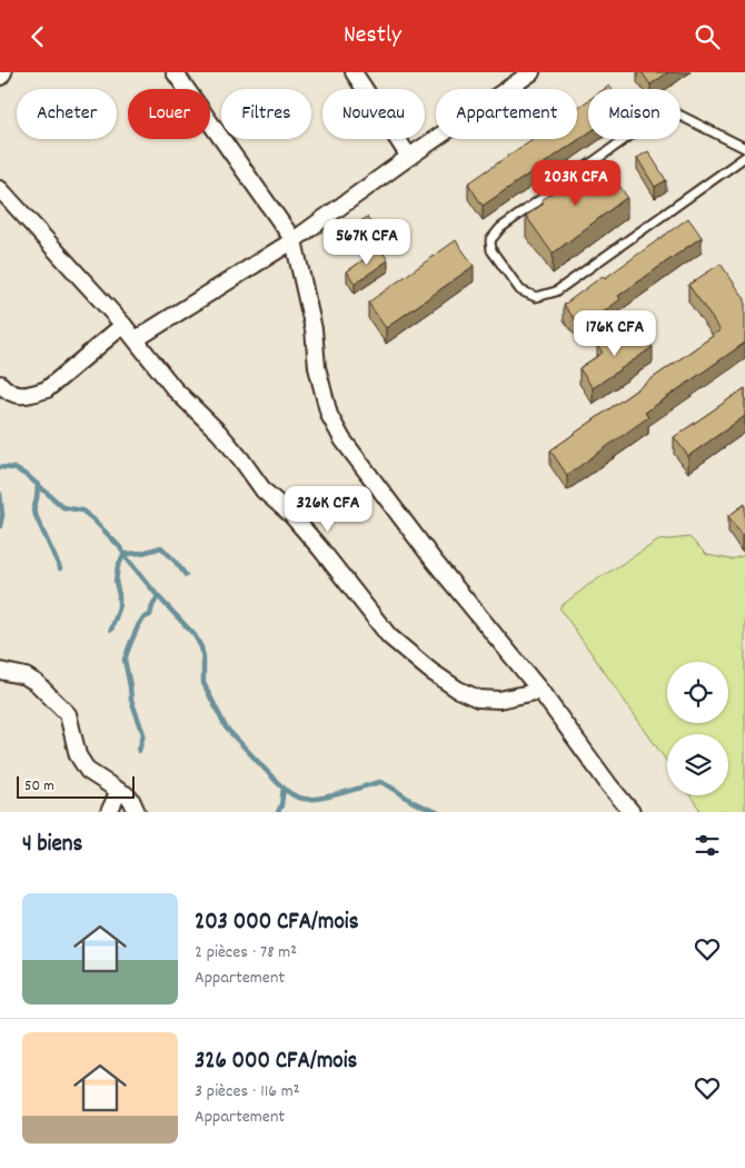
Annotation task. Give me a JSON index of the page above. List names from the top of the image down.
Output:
{
  "scale_bar": "50 m",
  "page": {
    "header": "Nestly",
    "chip": [
      "Acheter",
      "Louer",
      "Filtres",
      "Nouveau",
      "Appartement",
      "Maison"
    ],
    "price": [
      "203K CFA",
      "567K CFA",
      "176K CFA",
      "326K CFA"
    ],
    "scale": "50 m",
    "heading": "4 biens",
    "list": [
      {
        "name": "203 000 CFA/mois",
        "note": "2 pièces · 78 m² · Appartement"
      },
      {
        "name": "326 000 CFA/mois",
        "note": "3 pièces · 116 m² · Appartement"
      }
    ]
  }
}
